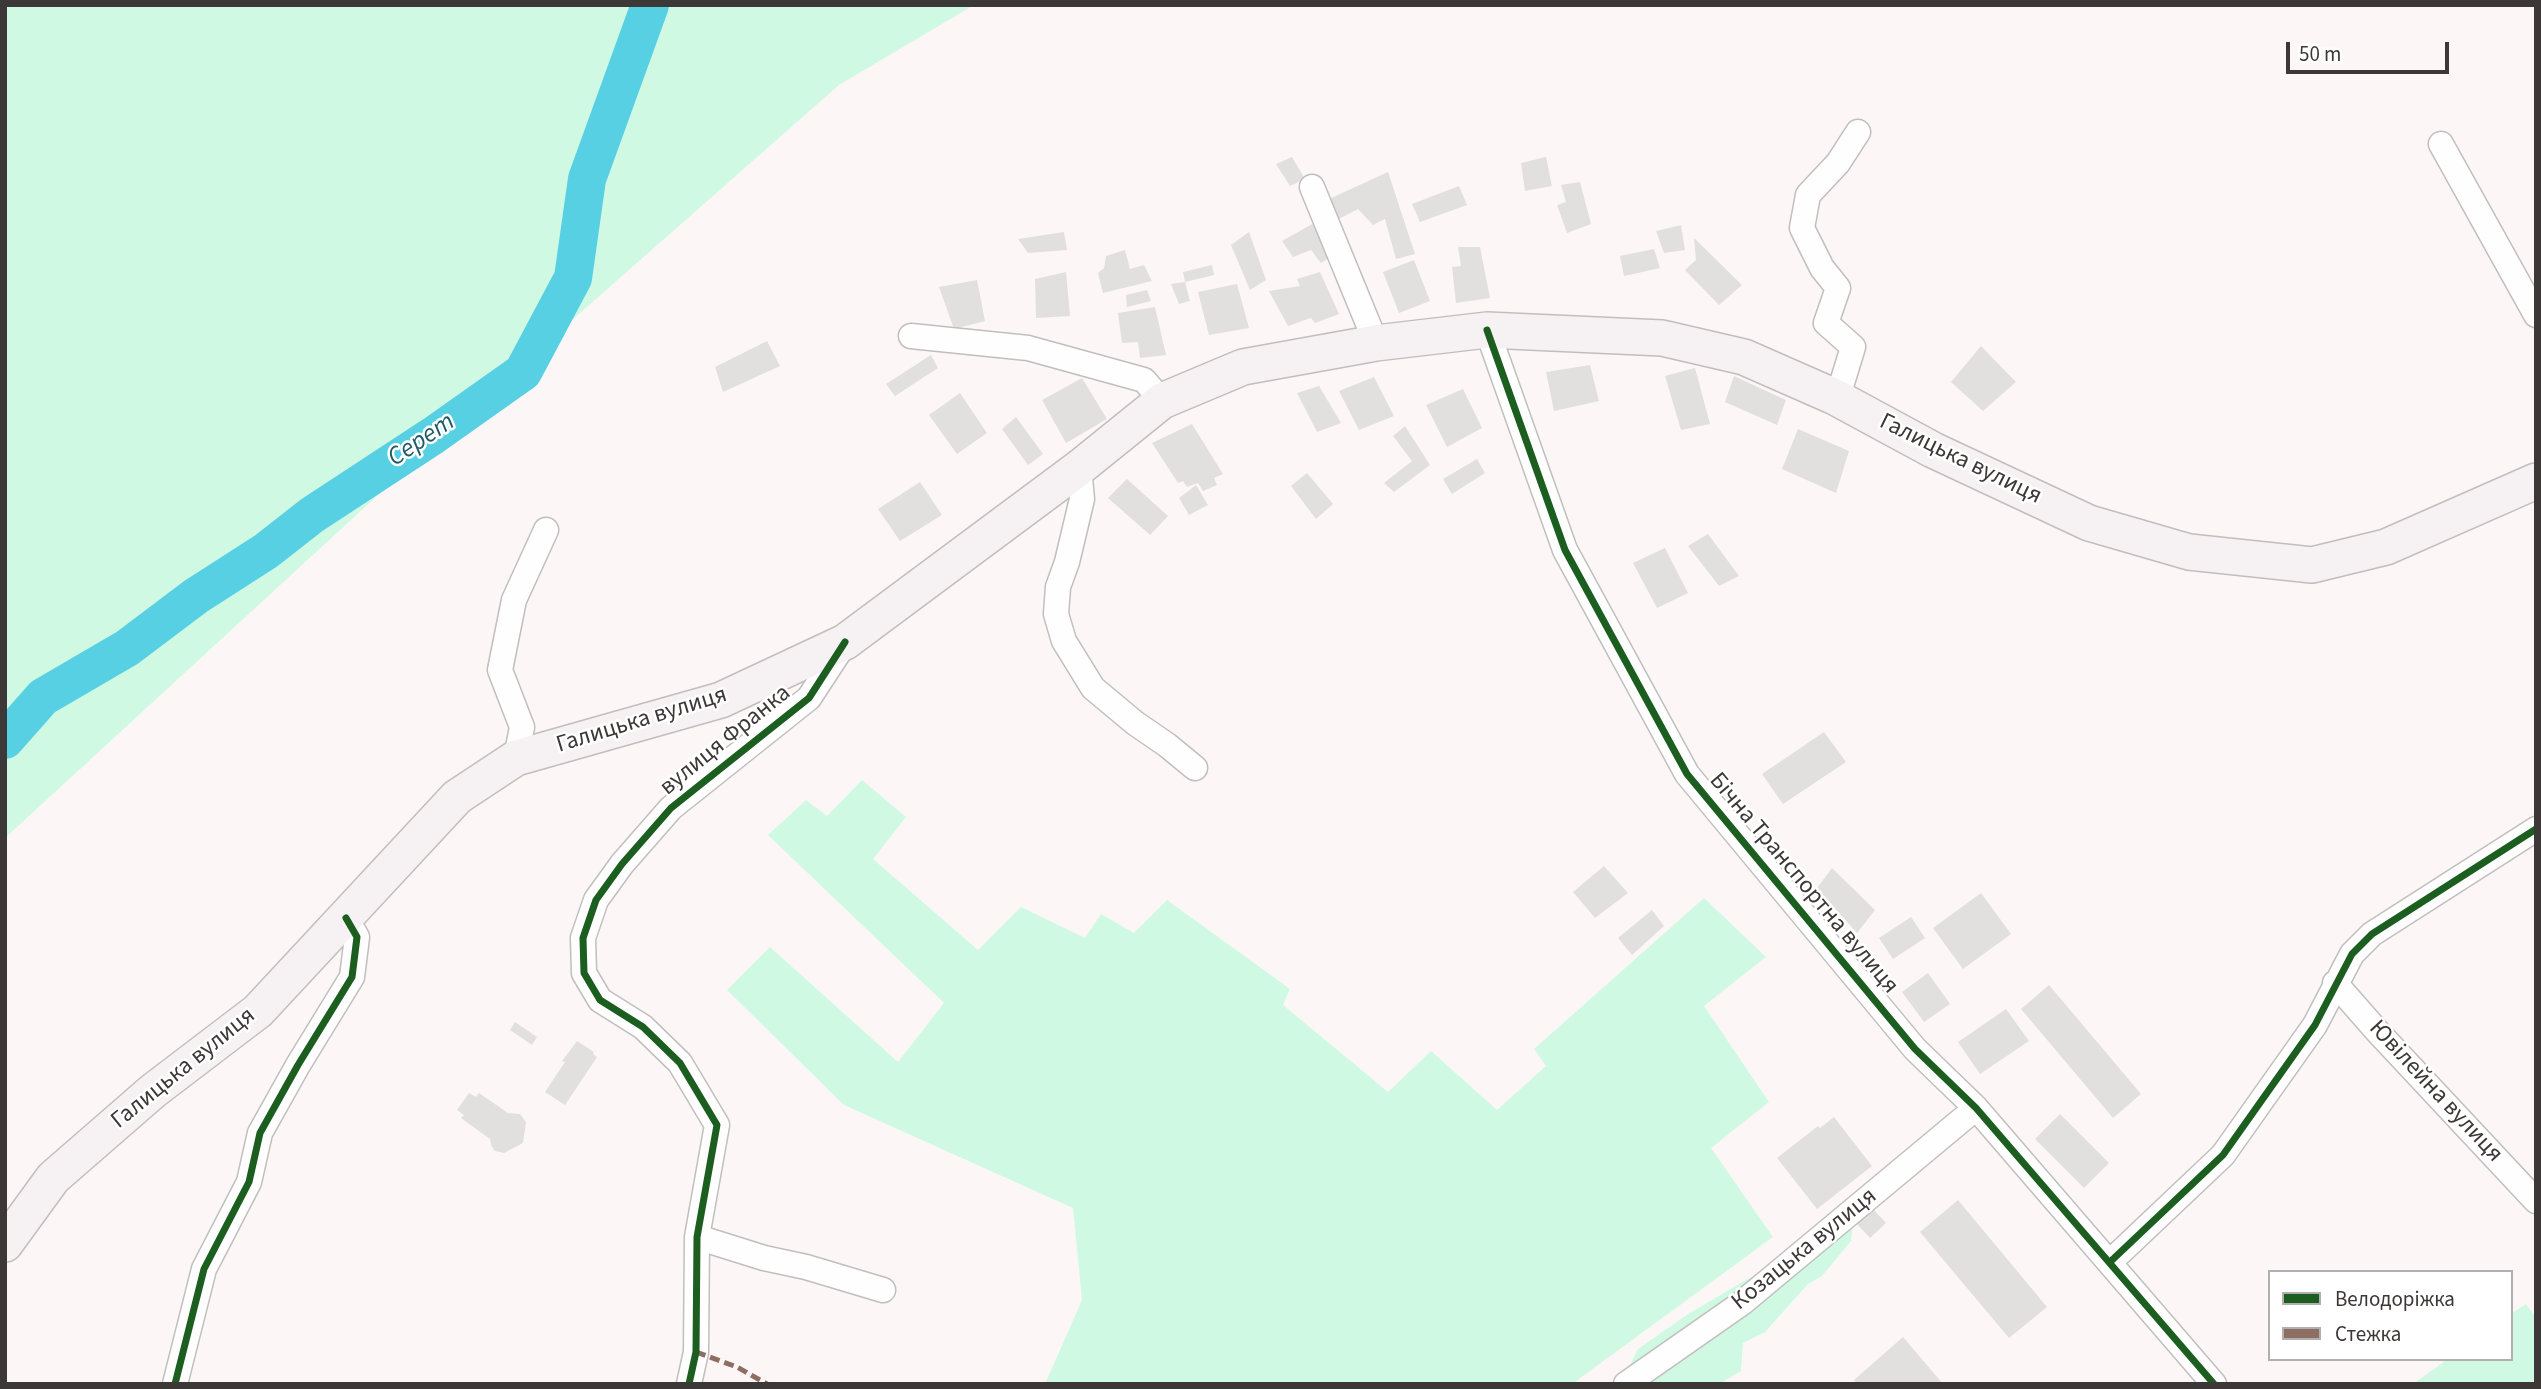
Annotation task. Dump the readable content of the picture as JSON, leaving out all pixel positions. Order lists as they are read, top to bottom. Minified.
{"streets":{"main road":["Галицька вулиця"],"street":["вулиця Франка","Бічна Транспортна вулиця","Ювілейна вулиця","Козацька вулиця"]},"crossings":[["Галицька вулиця","вулиця Франка"],["Галицька вулиця","Бічна Транспортна вулиця"],["Бічна Транспортна вулиця","Козацька вулиця"]],"water":["Серет"],"legend":["Велодоріжка","Стежка"],"scale_bar":"50 m"}
